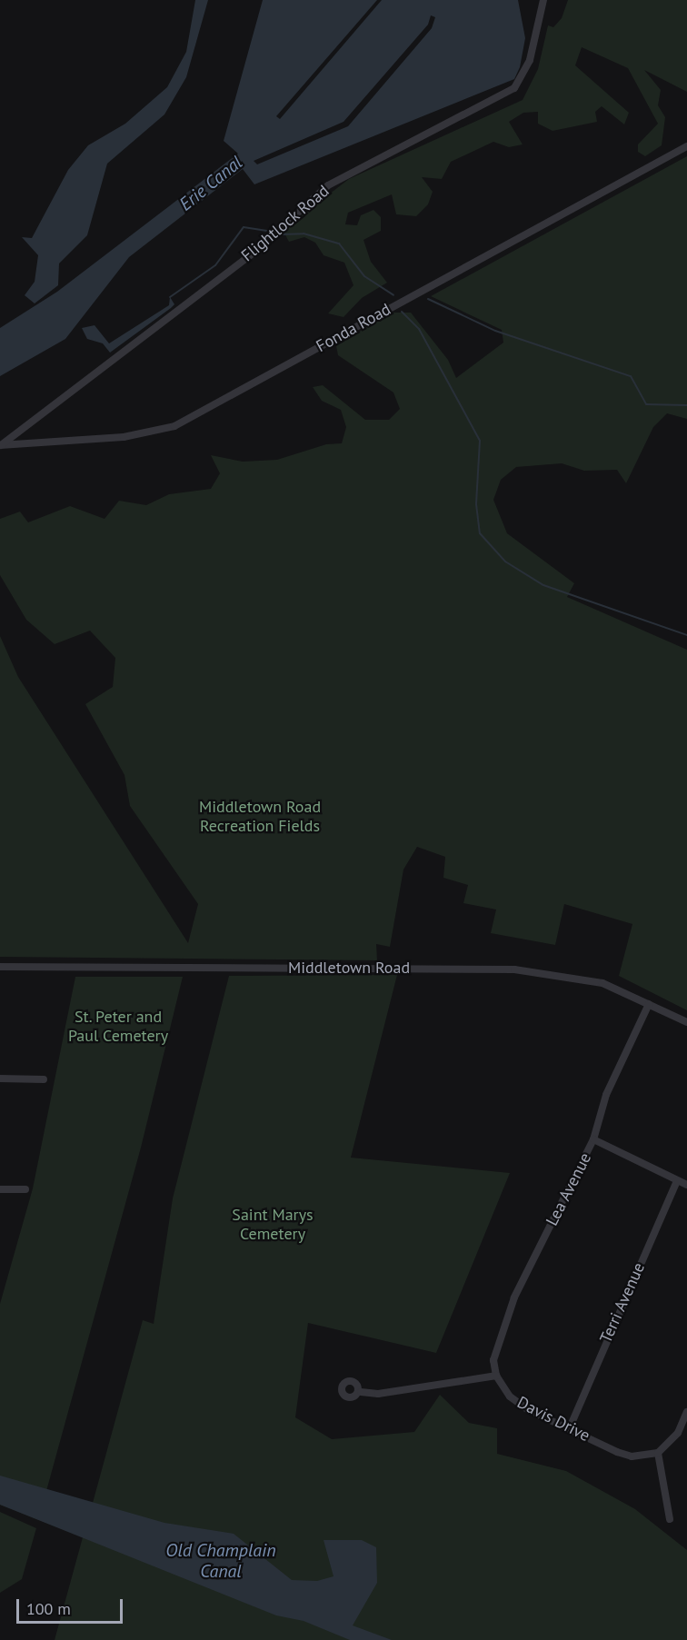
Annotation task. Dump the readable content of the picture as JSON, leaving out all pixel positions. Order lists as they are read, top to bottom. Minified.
{"streets":{"street":["Flightlock Road","Fonda Road","Middletown Road","Lea Avenue","Terri Avenue","Davis Drive"]},"crossings":[["Flightlock Road","Fonda Road"],["Middletown Road","Lea Avenue"],["Lea Avenue","Davis Drive"],["Terri Avenue","Davis Drive"]],"water":["Erie Canal","Old Champlain Canal"],"parks":["Middletown Road Recreation Fields","St. Peter and Paul Cemetery","Saint Marys Cemetery"],"scale_bar":"100 m"}
